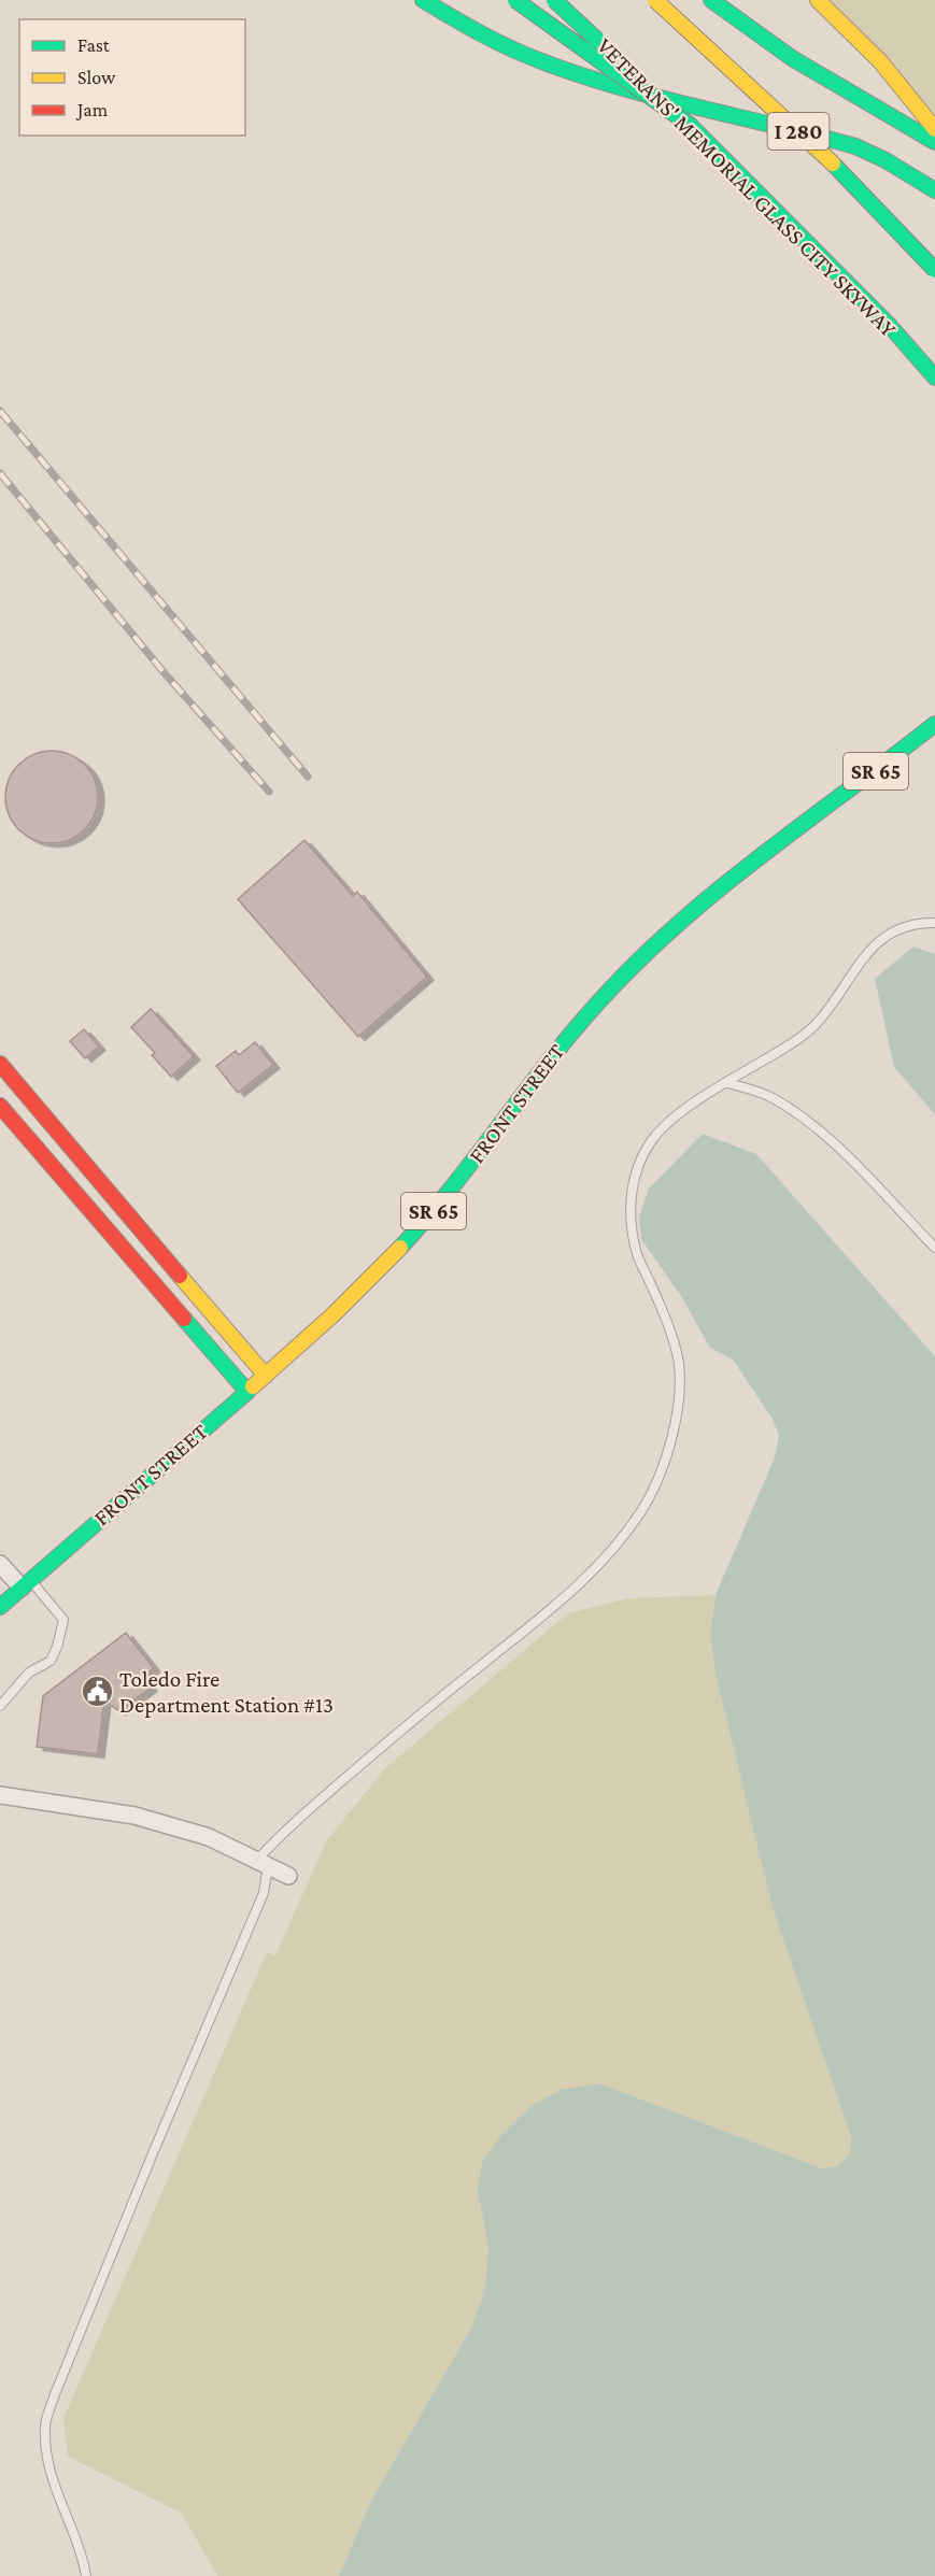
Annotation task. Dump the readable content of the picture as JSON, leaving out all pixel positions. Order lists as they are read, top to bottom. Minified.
{"streets":{"main road":["I 280","VETERANS' MEMORIAL GLASS CITY SKYWAY","SR 65","FRONT STREET"]},"places":{"public building":["Toledo Fire Department Station #13"]},"legend":["Fast","Slow","Jam"]}
